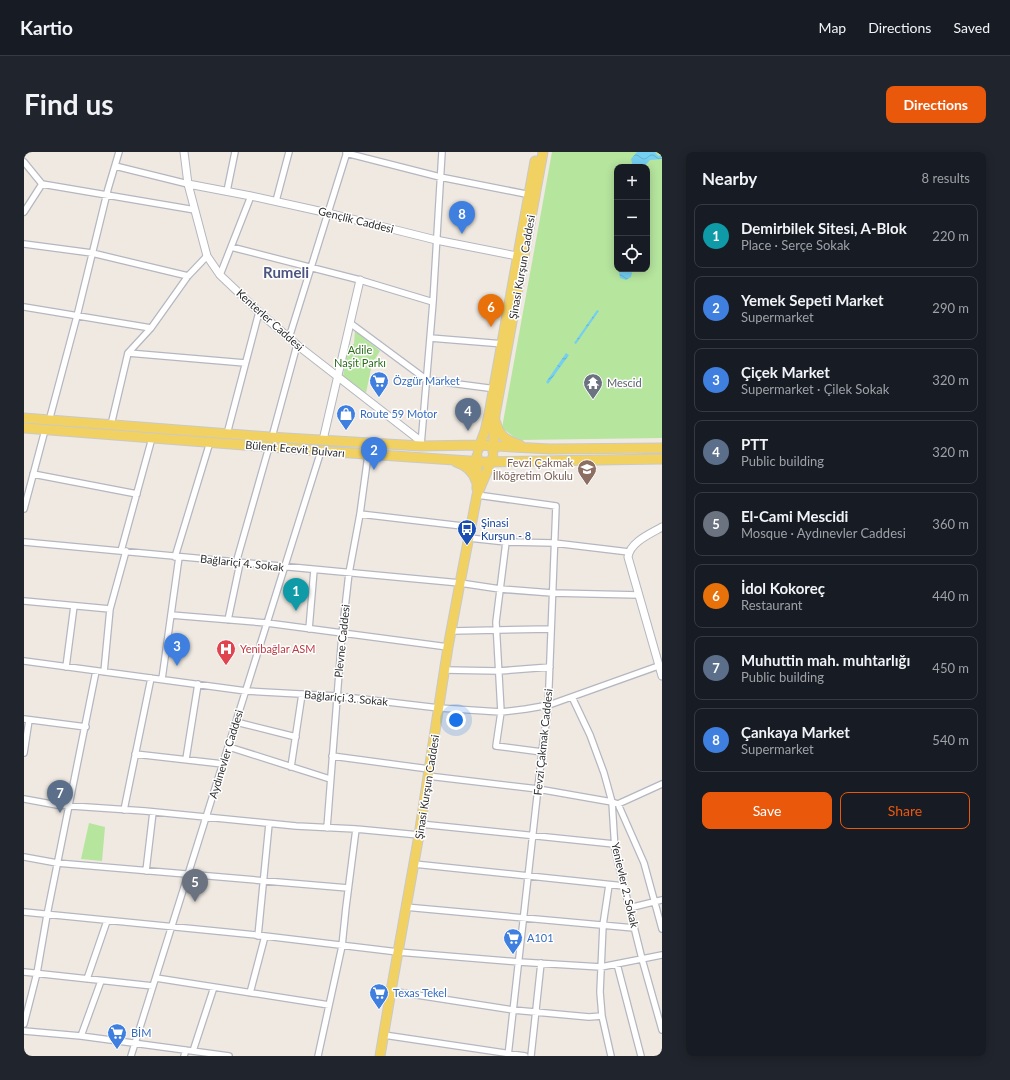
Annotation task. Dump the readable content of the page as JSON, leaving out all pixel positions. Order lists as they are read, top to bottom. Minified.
{"streets":{"main road":["Şinasi Kurşun Caddesi","Bülent Ecevit Bulvarı"],"street":["Gençlik Caddesi","Kenterler Caddesi","Bağlariçi 4. Sokak","Plevne Caddesi","Bağlariçi 3. Sokak","Fevzi Çakmak Caddesi","Aydınevler Caddesi","Yenievler 2. Sokak"]},"crossings":[["Gençlik Caddesi","Şinasi Kurşun Caddesi"],["Gençlik Caddesi","Kenterler Caddesi"],["Şinasi Kurşun Caddesi","Bülent Ecevit Bulvarı"],["Şinasi Kurşun Caddesi","Bağlariçi 4. Sokak"],["Şinasi Kurşun Caddesi","Bağlariçi 3. Sokak"],["Şinasi Kurşun Caddesi","Fevzi Çakmak Caddesi"],["Kenterler Caddesi","Bülent Ecevit Bulvarı"],["Bülent Ecevit Bulvarı","Plevne Caddesi"],["Bülent Ecevit Bulvarı","Aydınevler Caddesi"],["Bağlariçi 4. Sokak","Plevne Caddesi"],["Bağlariçi 4. Sokak","Fevzi Çakmak Caddesi"],["Bağlariçi 4. Sokak","Aydınevler Caddesi"],["Plevne Caddesi","Bağlariçi 3. Sokak"],["Bağlariçi 3. Sokak","Fevzi Çakmak Caddesi"],["Bağlariçi 3. Sokak","Aydınevler Caddesi"],["Bağlariçi 3. Sokak","Yenievler 2. Sokak"]],"districts":["Rumeli"],"parks":["Adile Naşit Parkı"],"places":{"supermarket":["Özgür Market","A101","Texas Tekel","BİM"],"temple":["Mescid"],"shop":["Route 59 Motor"],"school or university":["Fevzi Çakmak İlköğretim Okulu"],"bus stop":["Şinasi Kurşun - 8"],"hospital":["Yenibağlar ASM"]},"page":{"header":"Kartio","nav":["Map","Directions","Saved"],"buttons":["Directions",["Save","Share"]],"title":"Find us","heading":["Nearby","8 results"],"map_buttons":["+","−"],"pins":["8","6","4","2","1","3","7","5"],"list":[{"mark":"1","name":"Demirbilek Sitesi, A-Blok","note":"Place · Serçe Sokak","value":"220 m"},{"mark":"2","name":"Yemek Sepeti Market","note":"Supermarket","value":"290 m"},{"mark":"3","name":"Çiçek Market","note":"Supermarket · Çilek Sokak","value":"320 m"},{"mark":"4","name":"PTT","note":"Public building","value":"320 m"},{"mark":"5","name":"El-Cami Mescidi","note":"Mosque · Aydınevler Caddesi","value":"360 m"},{"mark":"6","name":"İdol Kokoreç","note":"Restaurant","value":"440 m"},{"mark":"7","name":"Muhuttin mah. muhtarlığı","note":"Public building","value":"450 m"},{"mark":"8","name":"Çankaya Market","note":"Supermarket","value":"540 m"}]}}
